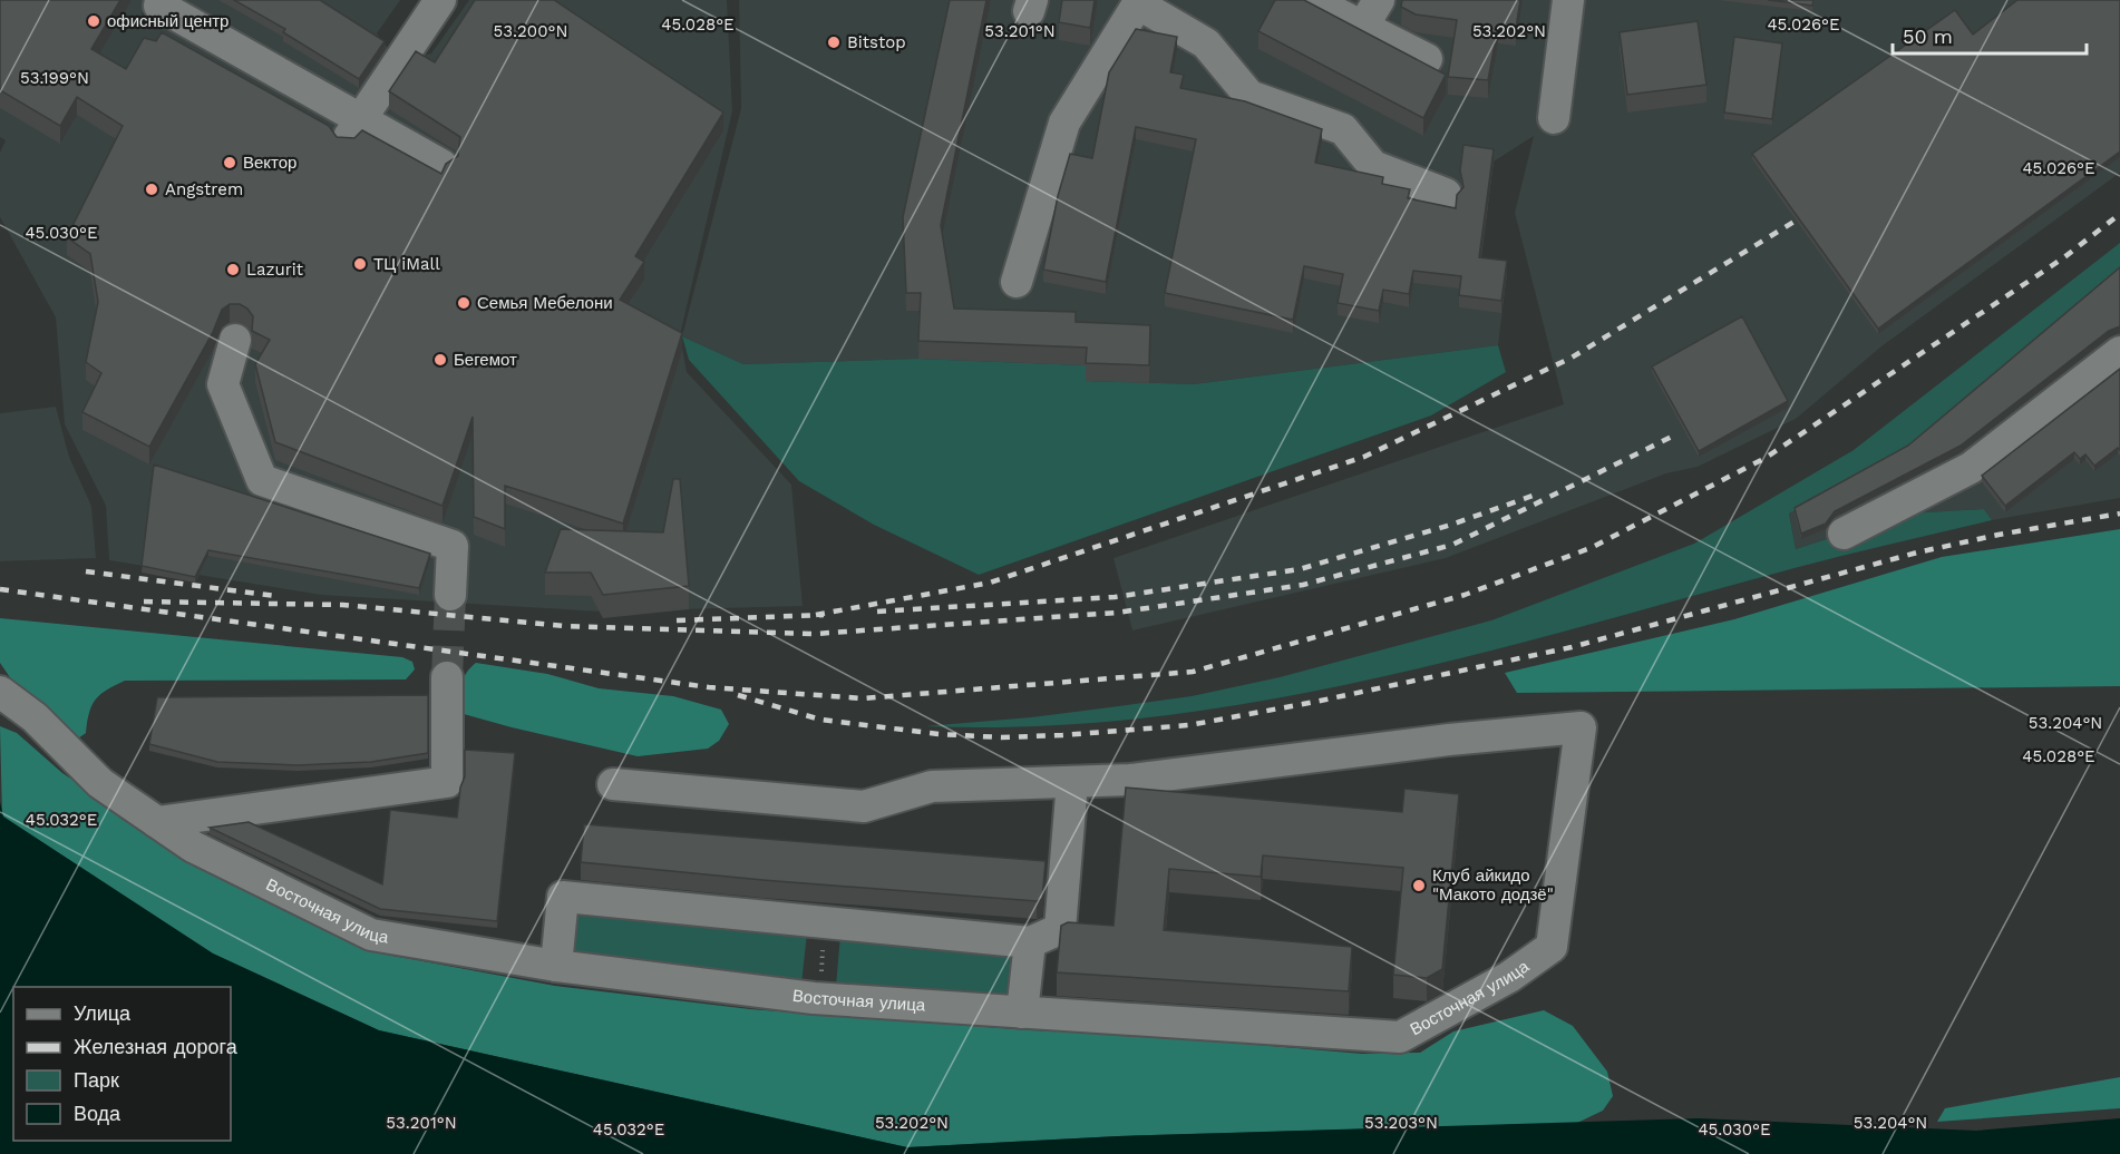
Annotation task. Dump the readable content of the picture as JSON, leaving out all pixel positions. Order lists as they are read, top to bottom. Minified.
{"streets":{"street":["Восточная улица"]},"places":["офисный центр","Bitstop","Вектор","Angstrem","ТЦ iMall","Lazurit","Семья Мебелони","Бегемот","Клуб айкидо \"Макото додзё\""],"legend":["Улица","Железная дорога","Парк","Вода"],"scale_bar":"50 m","coordinates":["45.028°E","45.026°E","53.200°N","53.201°N","53.202°N","53.199°N","45.030°E","53.204°N","45.032°E","53.203°N"]}
